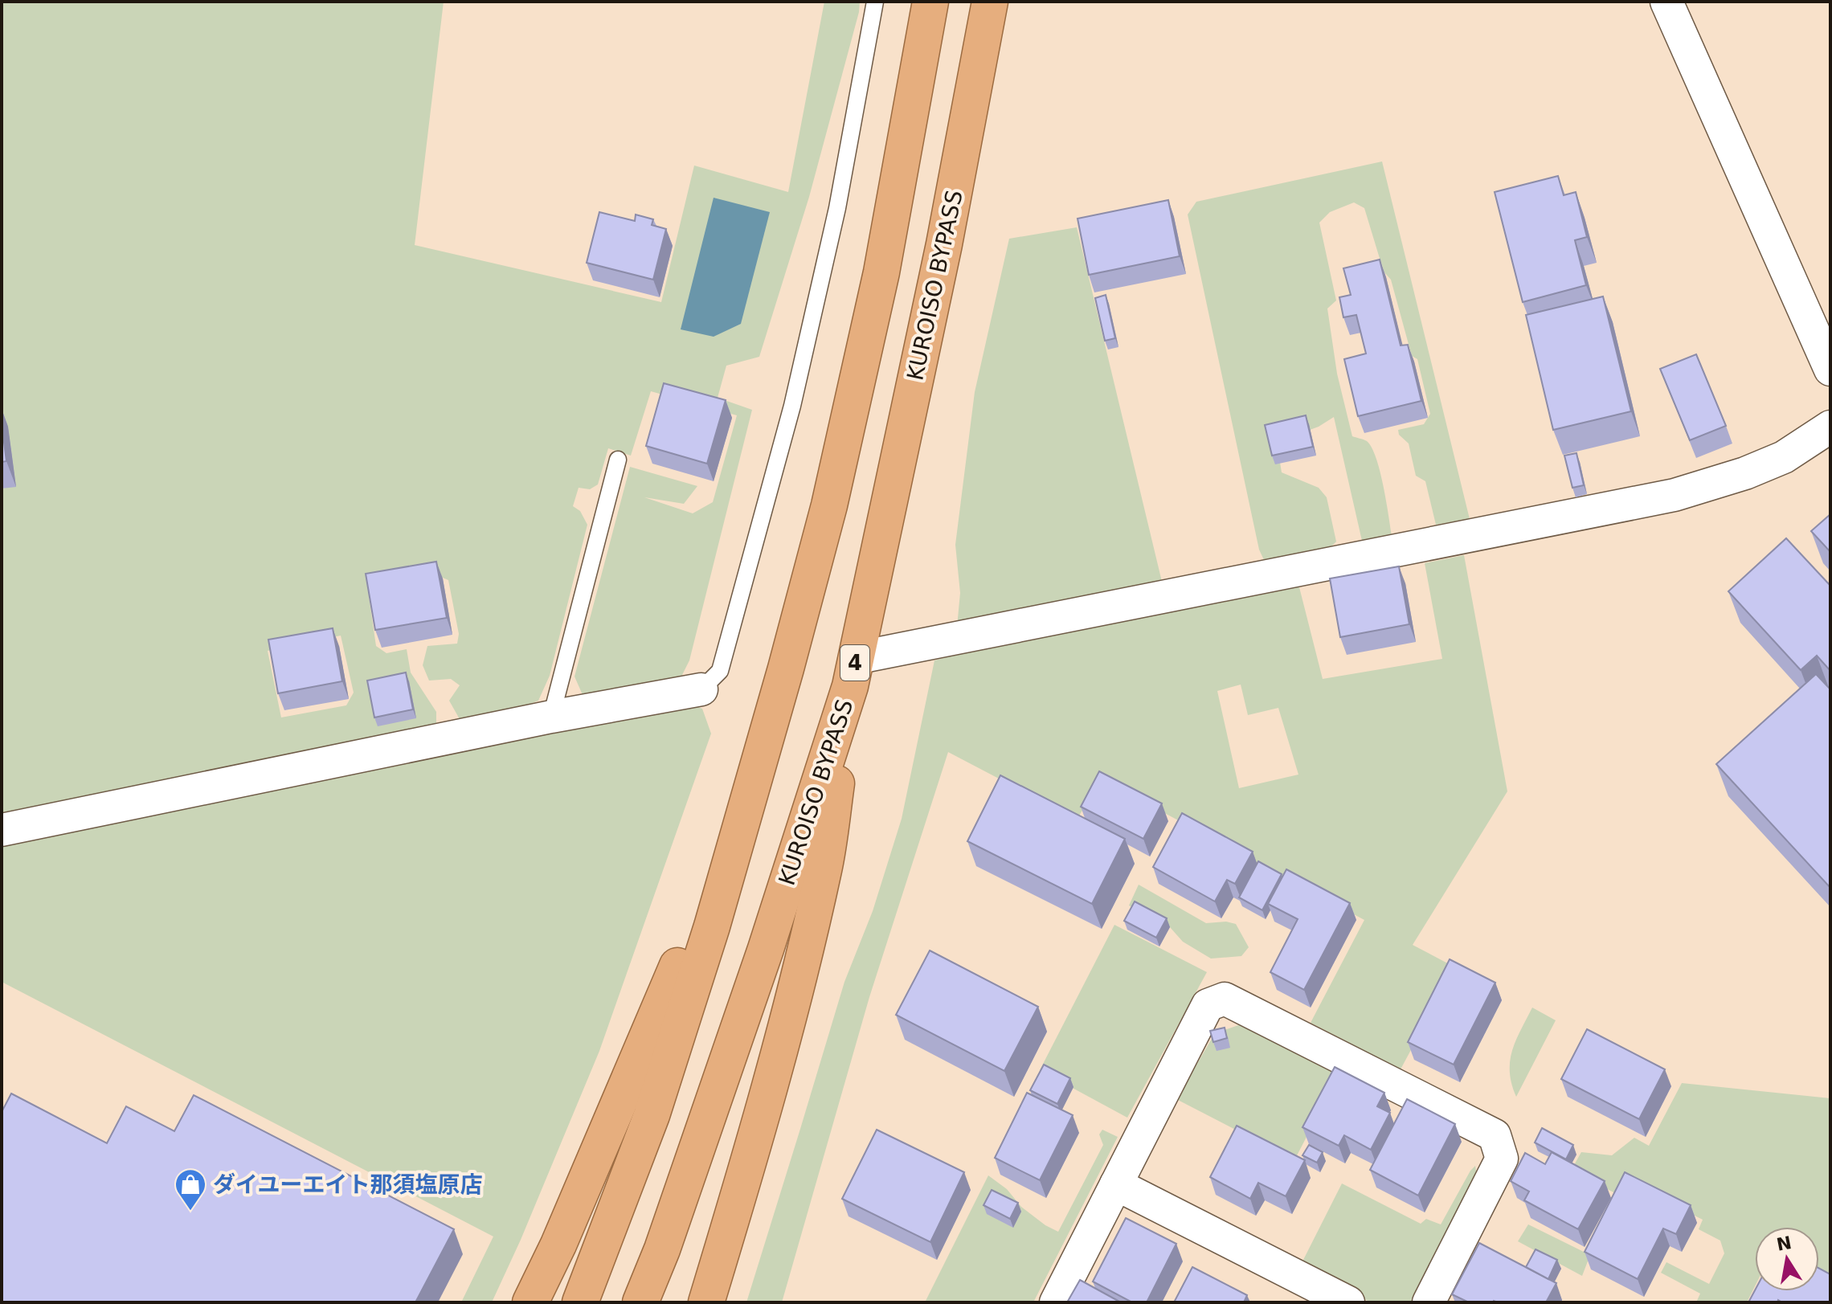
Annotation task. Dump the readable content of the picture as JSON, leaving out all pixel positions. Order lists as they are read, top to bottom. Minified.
{"streets":{"highway":["KUROISO BYPASS","4"]},"crossings":[["KUROISO BYPASS","4"]],"places":{"shop":["ダイユーエイト那須塩原店"]},"north":"top"}
